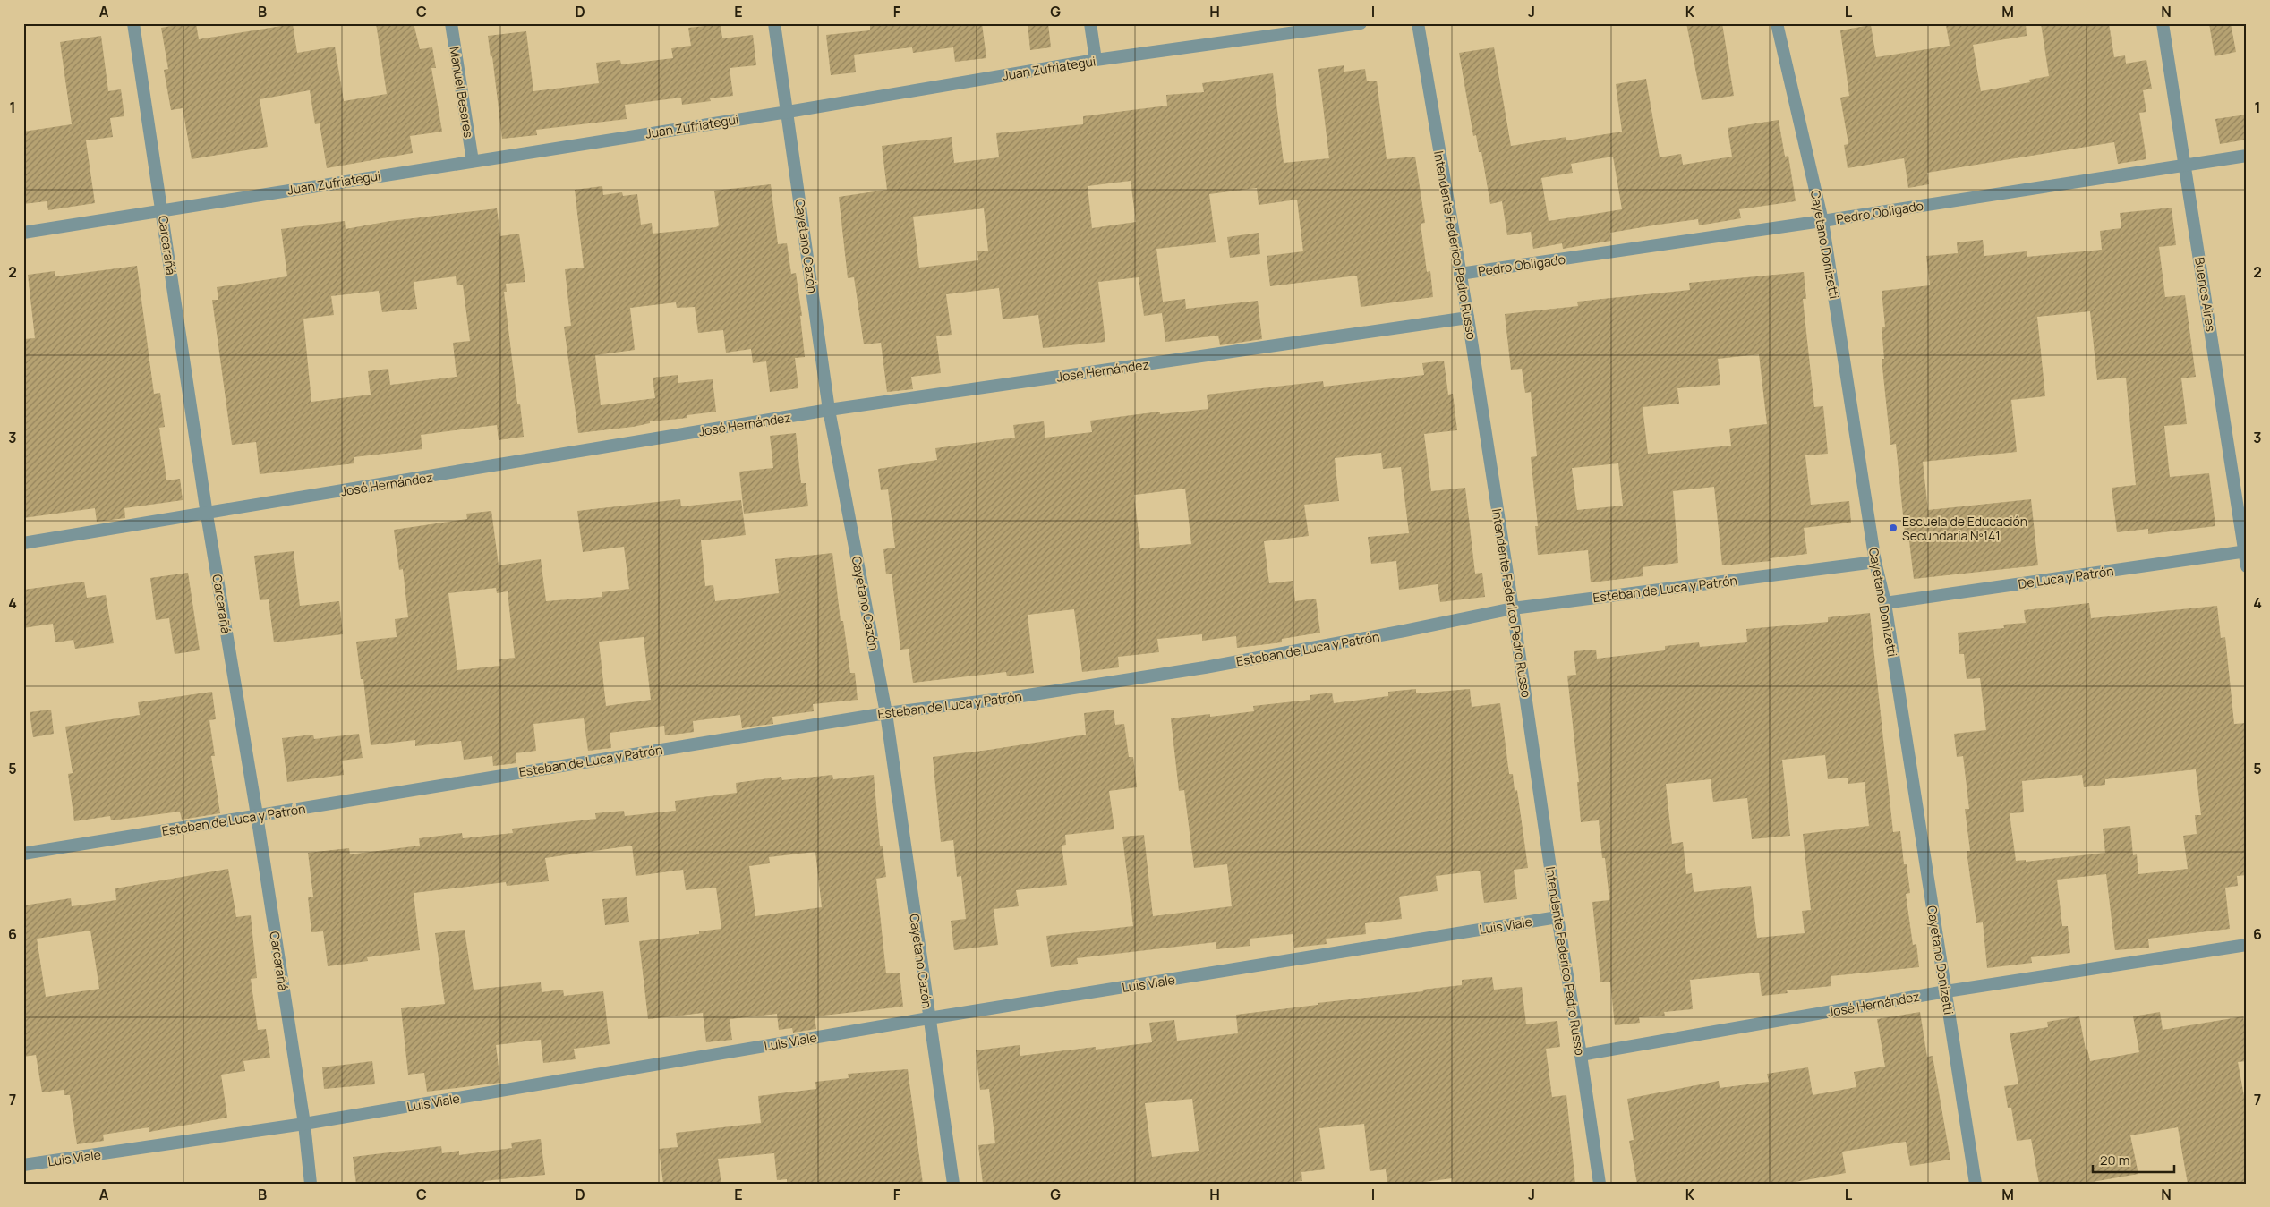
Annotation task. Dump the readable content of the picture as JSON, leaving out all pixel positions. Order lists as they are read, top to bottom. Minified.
{"streets":{"street":["Juan Zufriategui","Manuel Besares","Pedro Obligado","Cayetano Donizetti","Carcarañá","Intendente Federico Pedro Russo","Cayetano Cazón","Buenos Aires","José Hernández","De Luca y Patrón","Esteban de Luca y Patrón","Luis Viale"]},"crossings":[["Juan Zufriategui","Manuel Besares"],["Juan Zufriategui","Carcarañá"],["Juan Zufriategui","Cayetano Cazón"],["Pedro Obligado","Cayetano Donizetti"],["Pedro Obligado","Intendente Federico Pedro Russo"],["Pedro Obligado","Buenos Aires"],["Cayetano Donizetti","José Hernández"],["Cayetano Donizetti","De Luca y Patrón"],["Cayetano Donizetti","Esteban de Luca y Patrón"],["Carcarañá","José Hernández"],["Carcarañá","Esteban de Luca y Patrón"],["Carcarañá","Luis Viale"],["Intendente Federico Pedro Russo","José Hernández"],["Intendente Federico Pedro Russo","Esteban de Luca y Patrón"],["Intendente Federico Pedro Russo","Luis Viale"],["Cayetano Cazón","José Hernández"],["Cayetano Cazón","Esteban de Luca y Patrón"],["Cayetano Cazón","Luis Viale"],["Buenos Aires","De Luca y Patrón"]],"places":["Escuela de Educación Secundaria Nº141"],"scale_bar":"20 m","grid":{"columns":["A","B","C","D","E","F","G","H","I","J","K","L","M","N"],"rows":["1","2","3","4","5","6","7"]}}
